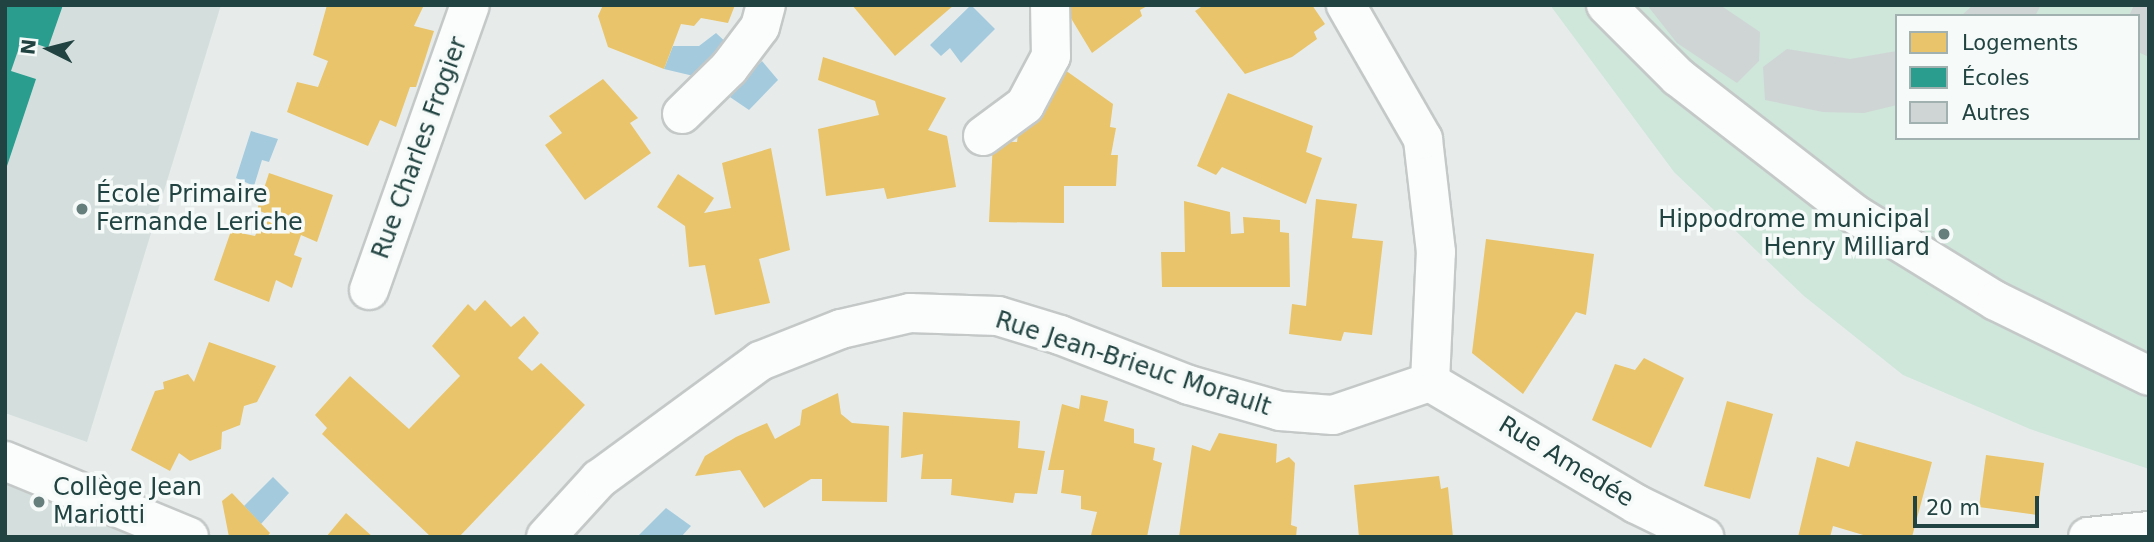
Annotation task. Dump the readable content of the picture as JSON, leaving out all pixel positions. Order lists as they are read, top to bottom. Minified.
{"streets":{"street":["Rue Charles Frogier","Rue Jean-Brieuc Morault","Rue Amedée"]},"crossings":[["Rue Jean-Brieuc Morault","Rue Amedée"]],"places":["École Primaire Fernande Leriche","Hippodrome municipal Henry Milliard","Collège Jean Mariotti"],"legend":["Logements","Écoles","Autres"],"scale_bar":"20 m","north":"left"}
